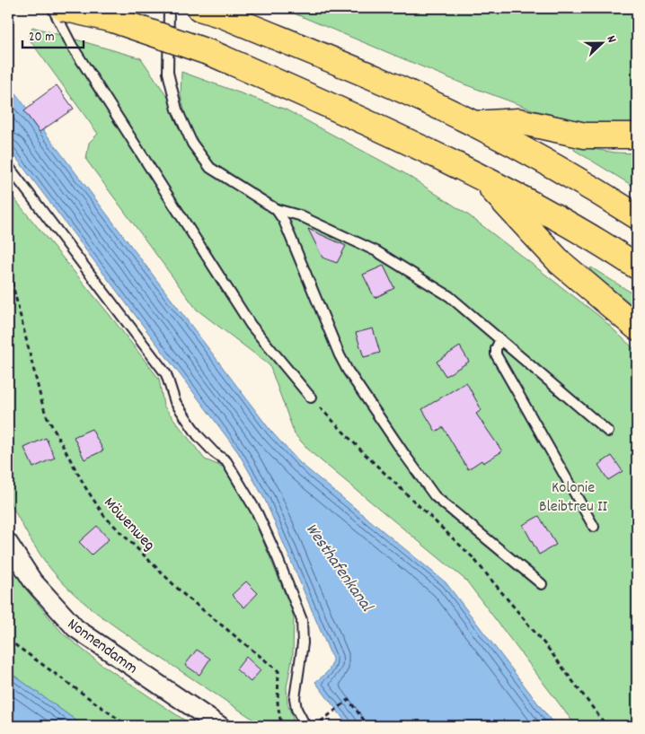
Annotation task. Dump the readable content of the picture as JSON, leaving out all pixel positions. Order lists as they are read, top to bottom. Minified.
{"streets":{"street":["Nonnendamm"],"path":["Möwenweg"]},"water":["Westhafenkanal"],"parks":["Kolonie Bleibtreu II"],"scale_bar":"20 m","north":"right"}
